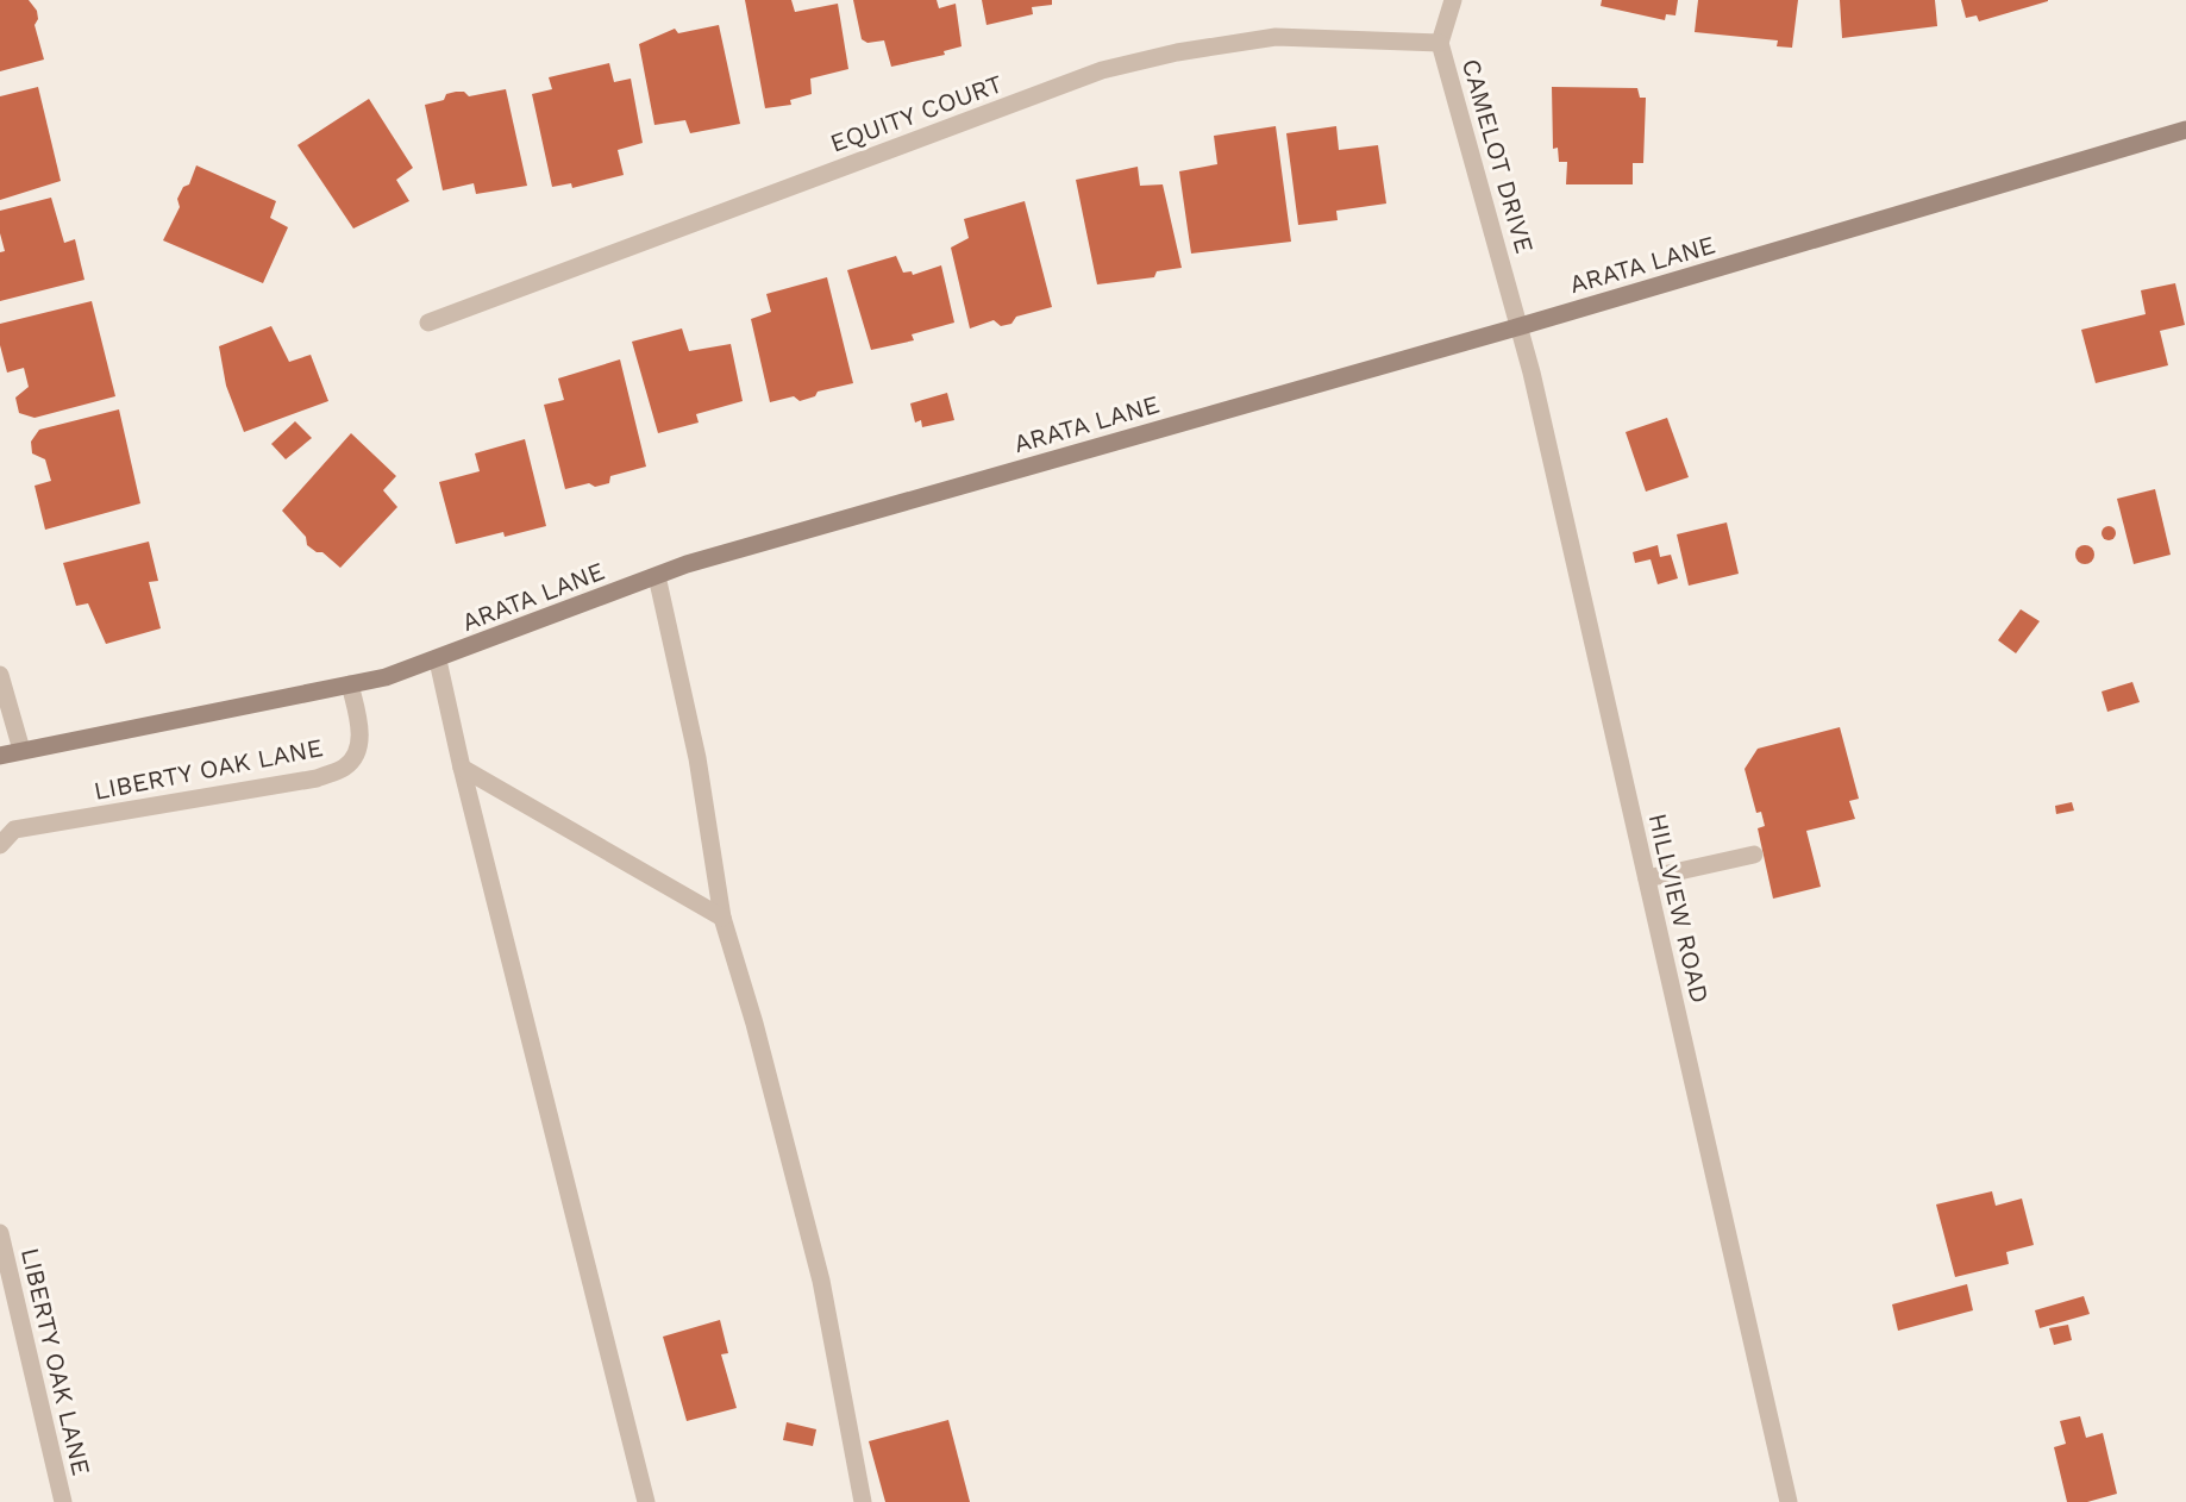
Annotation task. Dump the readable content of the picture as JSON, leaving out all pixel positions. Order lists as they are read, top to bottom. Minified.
{"streets":{"street":["EQUITY COURT","CAMELOT DRIVE","ARATA LANE","LIBERTY OAK LANE","HILLVIEW ROAD"]},"crossings":[["EQUITY COURT","CAMELOT DRIVE"],["CAMELOT DRIVE","ARATA LANE"],["CAMELOT DRIVE","HILLVIEW ROAD"],["ARATA LANE","LIBERTY OAK LANE"],["ARATA LANE","HILLVIEW ROAD"]]}
